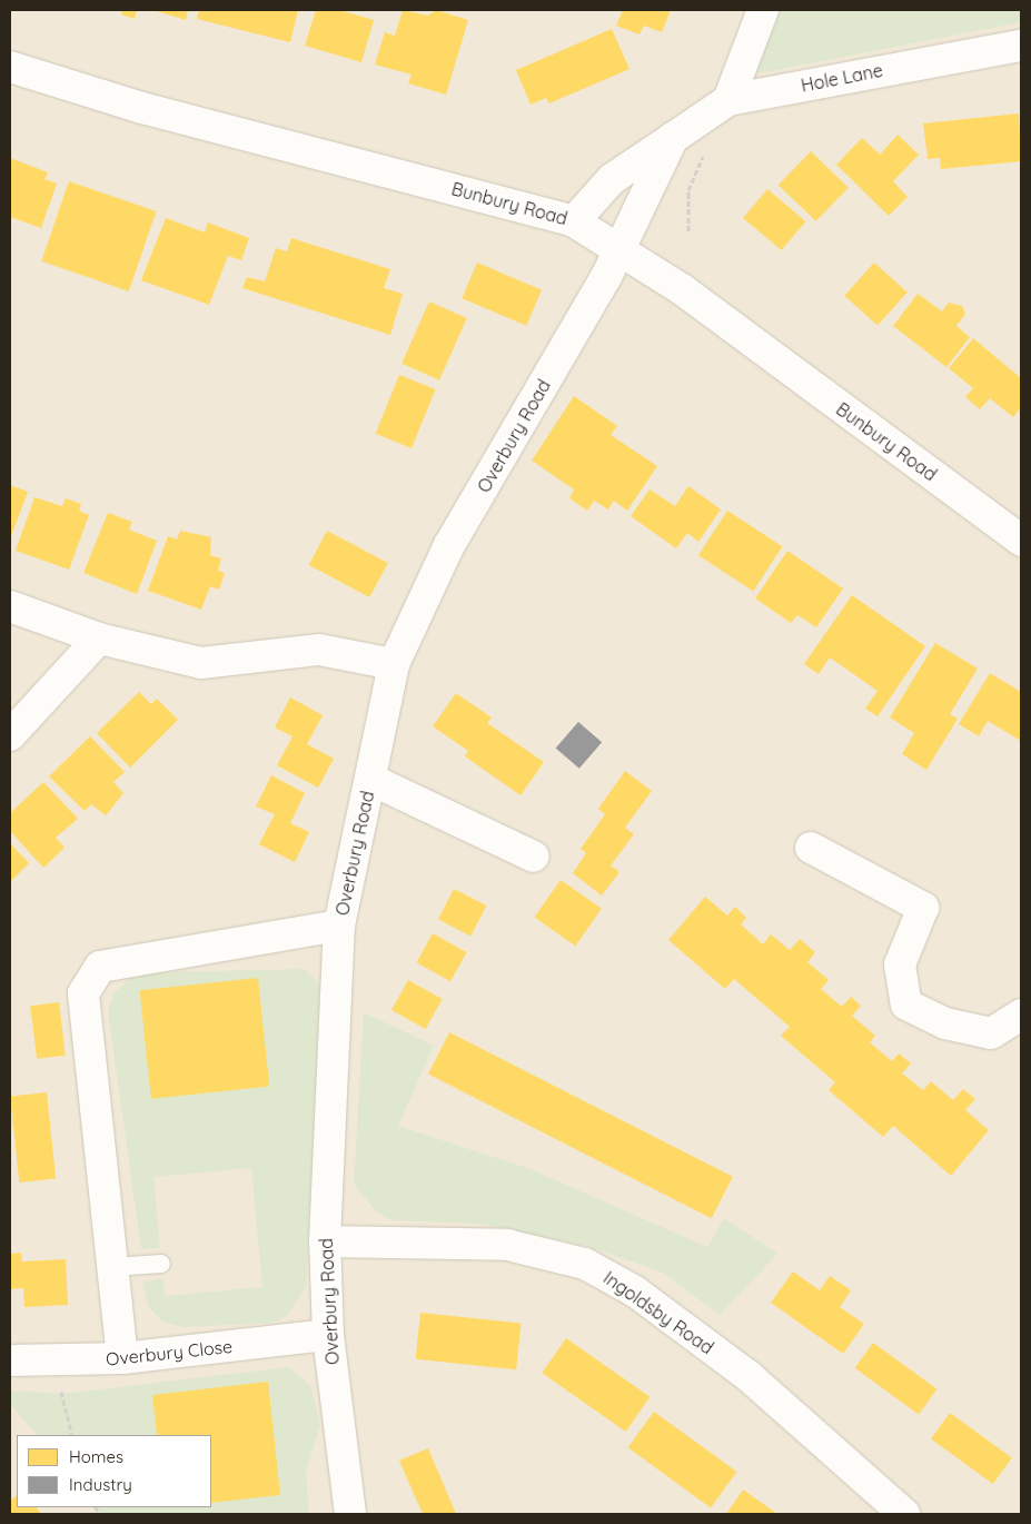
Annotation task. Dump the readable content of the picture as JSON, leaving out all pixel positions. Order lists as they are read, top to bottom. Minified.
{"streets":{"street":["Hole Lane","Bunbury Road","Overbury Road","Ingoldsby Road","Overbury Close"]},"crossings":[["Hole Lane","Bunbury Road"],["Hole Lane","Overbury Road"],["Bunbury Road","Overbury Road"],["Overbury Road","Ingoldsby Road"],["Overbury Road","Overbury Close"]],"legend":["Homes","Industry"]}
